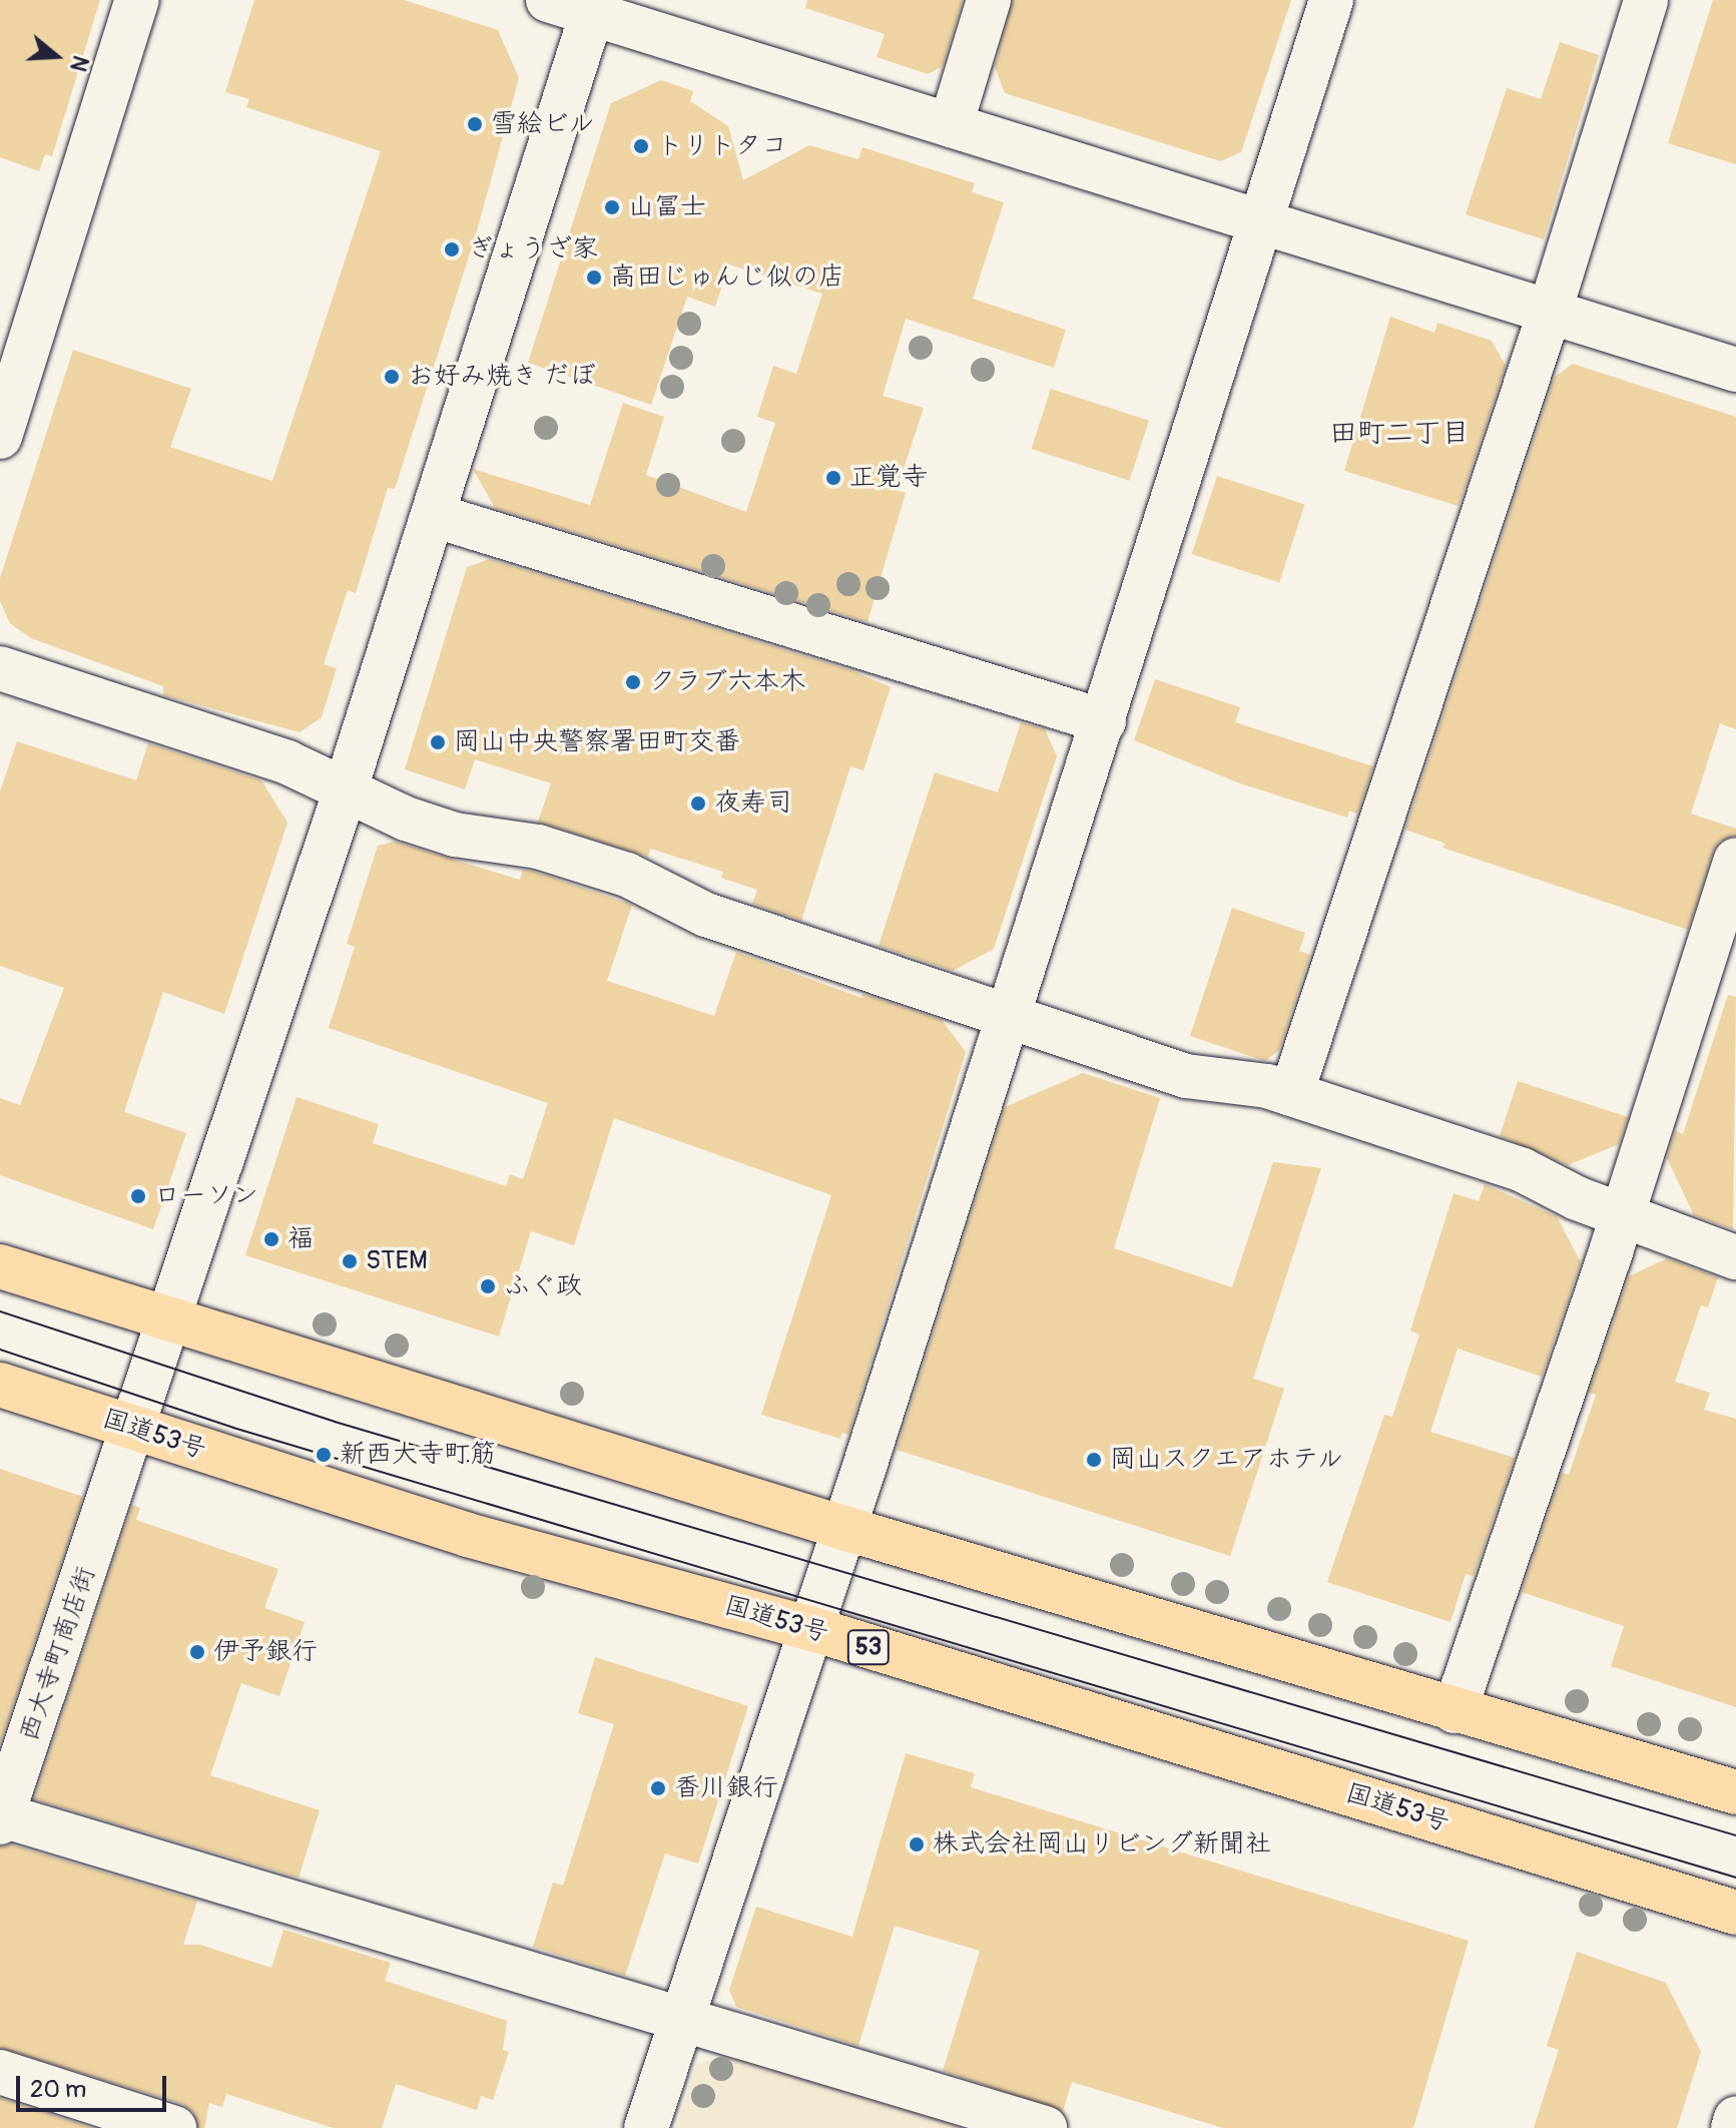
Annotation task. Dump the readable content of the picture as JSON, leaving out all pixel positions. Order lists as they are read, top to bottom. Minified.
{"streets":{"highway":["国道53号","53"],"street":["西大寺町商店街"]},"crossings":[["国道53号","西大寺町商店街"]],"districts":["田町二丁目"],"places":["雪絵ビル","トリトタコ","山冨士","ぎょうざ家","高田じゅんじ似の店","お好み焼き だぼ","正覚寺","クラブ六本木","岡山中央警察署田町交番","夜寿司","ローソン","福","STEM","ふぐ政","新西大寺町筋","岡山スクエアホテル","伊予銀行","香川銀行","株式会社岡山リビング新聞社"],"scale_bar":"20 m","north":"right"}
